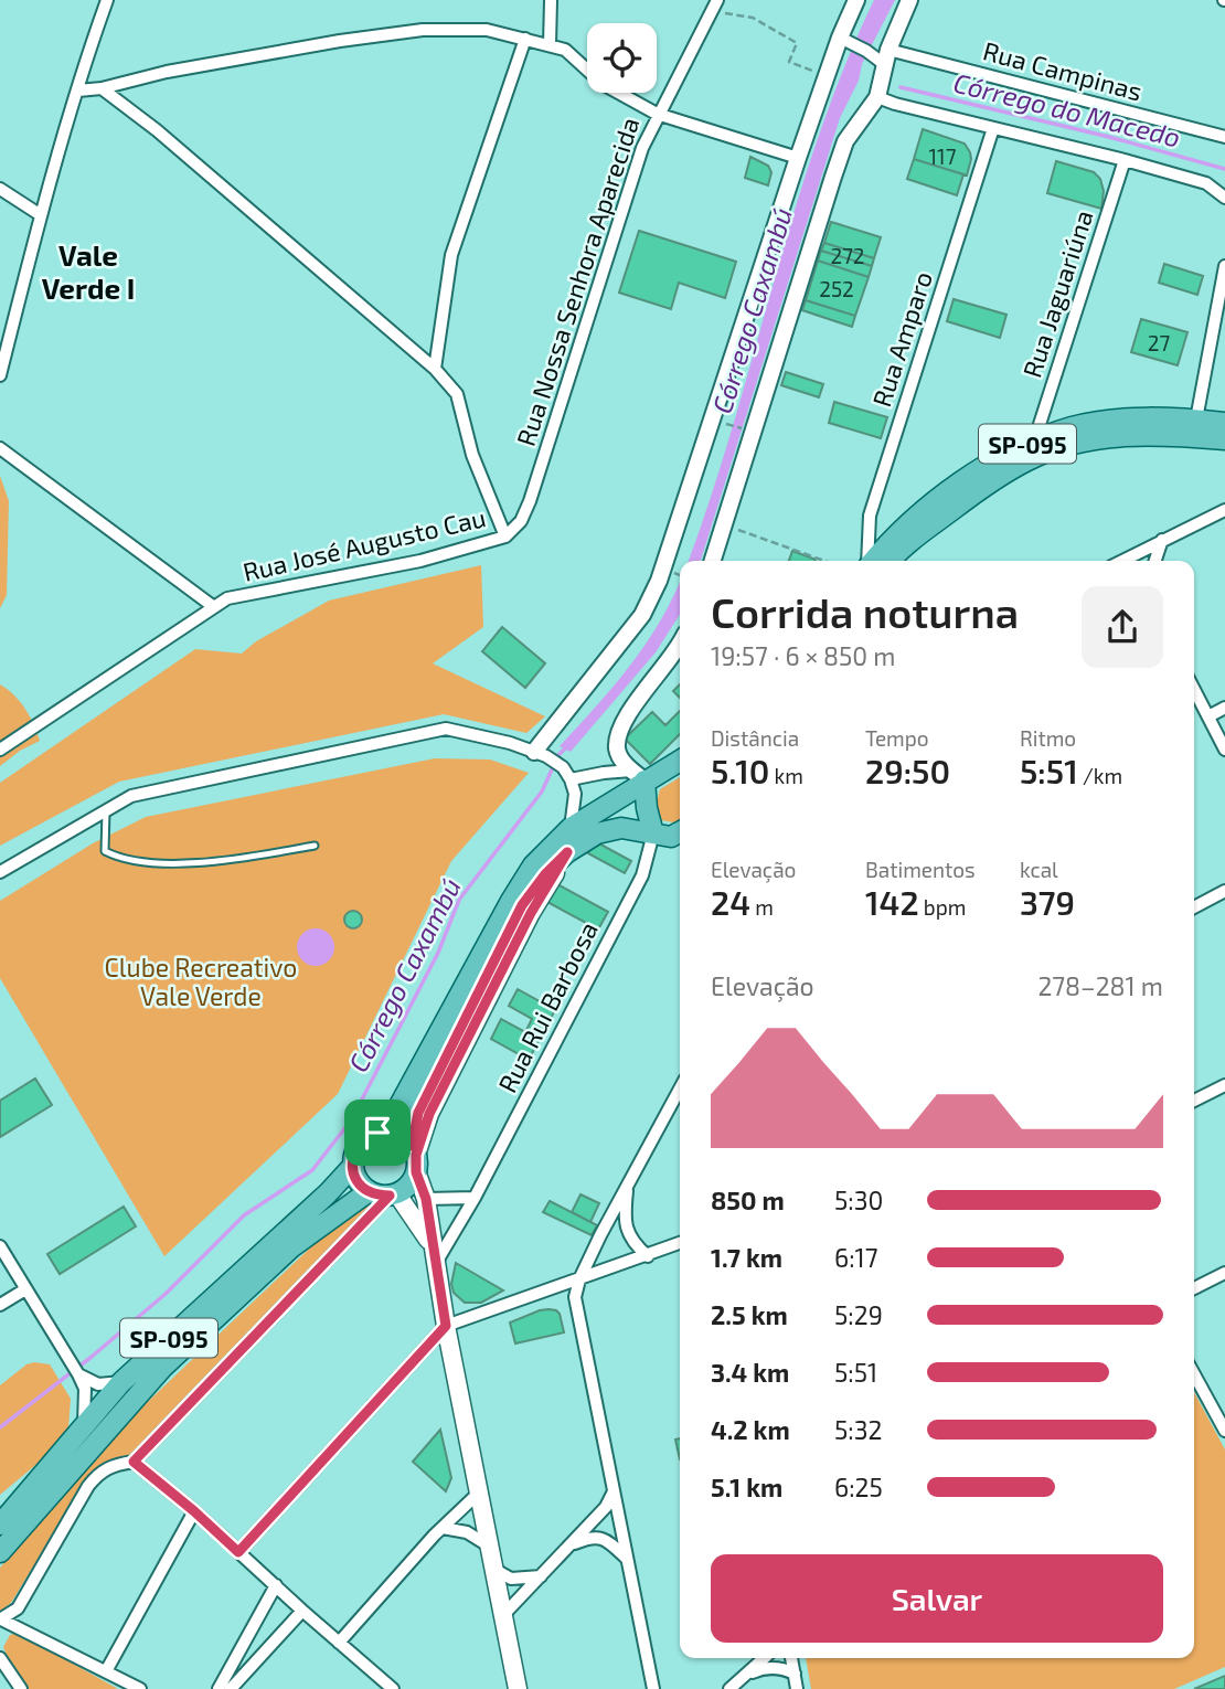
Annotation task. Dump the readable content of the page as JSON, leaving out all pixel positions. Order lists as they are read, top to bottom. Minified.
{"streets":{"main road":["SP-095"],"street":["Rua Campinas","Rua Nossa Senhora Aparecida","Rua Jaguariúna","Rua Amparo","Rua José Augusto Cau","Rua Rui Barbosa"]},"crossings":[["Rua Nossa Senhora Aparecida","Rua José Augusto Cau"],["Rua Jaguariúna","SP-095"]],"districts":["Vale Verde I"],"water":["Córrego do Macedo","Córrego Caxambú"],"parks":["Clube Recreativo Vale Verde"],"house_numbers":["117","272","252","27"],"page":{"heading":["Corrida noturna","19:57 · 6 × 850 m"],"stats":[["Distância","5.10 km"],["Tempo","29:50"],["Ritmo","5:51 /km"],["Elevação","24 m"],["Batimentos","142 bpm"],["kcal","379"]],"chart":["Elevação","278–281 m"],"list":[{"name":"850 m","note":"5:30"},{"name":"1.7 km","note":"6:17"},{"name":"2.5 km","note":"5:29"},{"name":"3.4 km","note":"5:51"},{"name":"4.2 km","note":"5:32"},{"name":"5.1 km","note":"6:25"}],"buttons":"Salvar"}}
